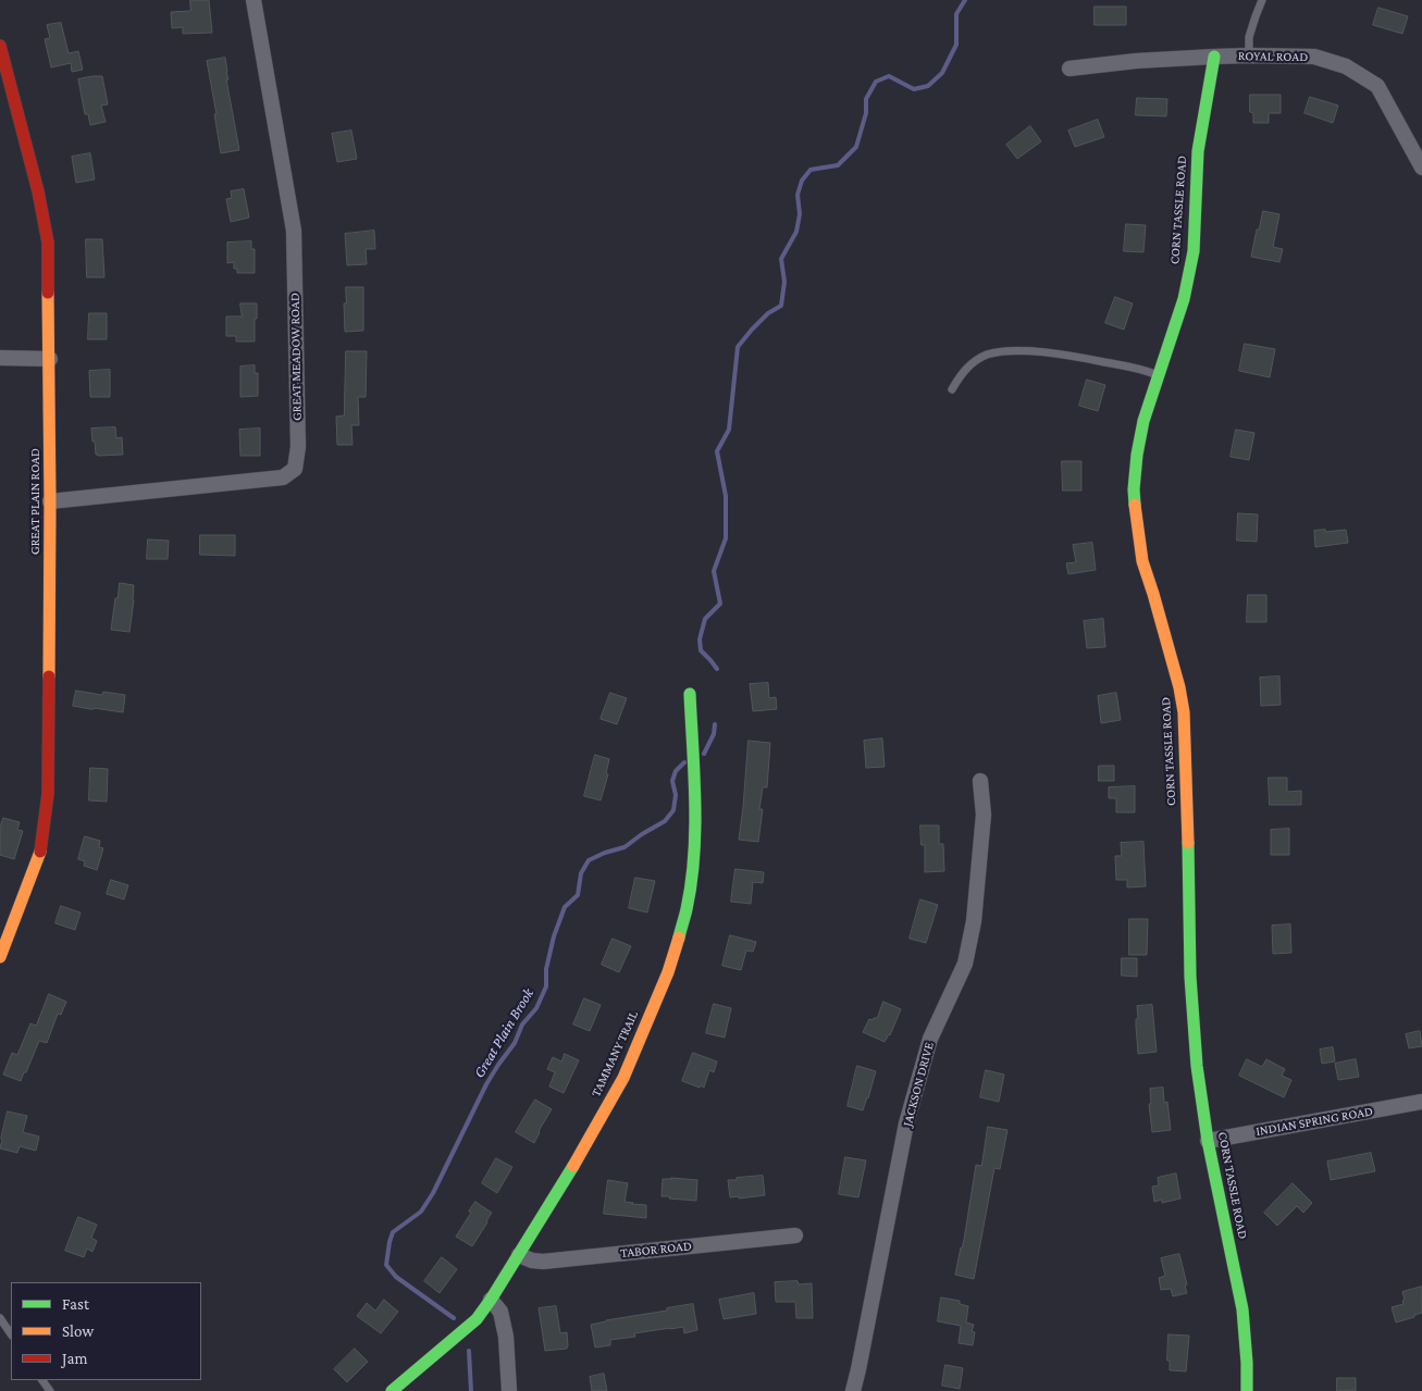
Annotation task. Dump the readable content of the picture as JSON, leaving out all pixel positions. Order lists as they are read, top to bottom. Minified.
{"streets":{"street":["ROYAL ROAD","CORN TASSLE ROAD","GREAT MEADOW ROAD","GREAT PLAIN ROAD","TAMMANY TRAIL","JACKSON DRIVE","INDIAN SPRING ROAD","TABOR ROAD"]},"crossings":[["ROYAL ROAD","CORN TASSLE ROAD"],["CORN TASSLE ROAD","INDIAN SPRING ROAD"],["GREAT MEADOW ROAD","GREAT PLAIN ROAD"],["TAMMANY TRAIL","TABOR ROAD"]],"water":["Great Plain Brook"],"legend":["Fast","Slow","Jam"]}
